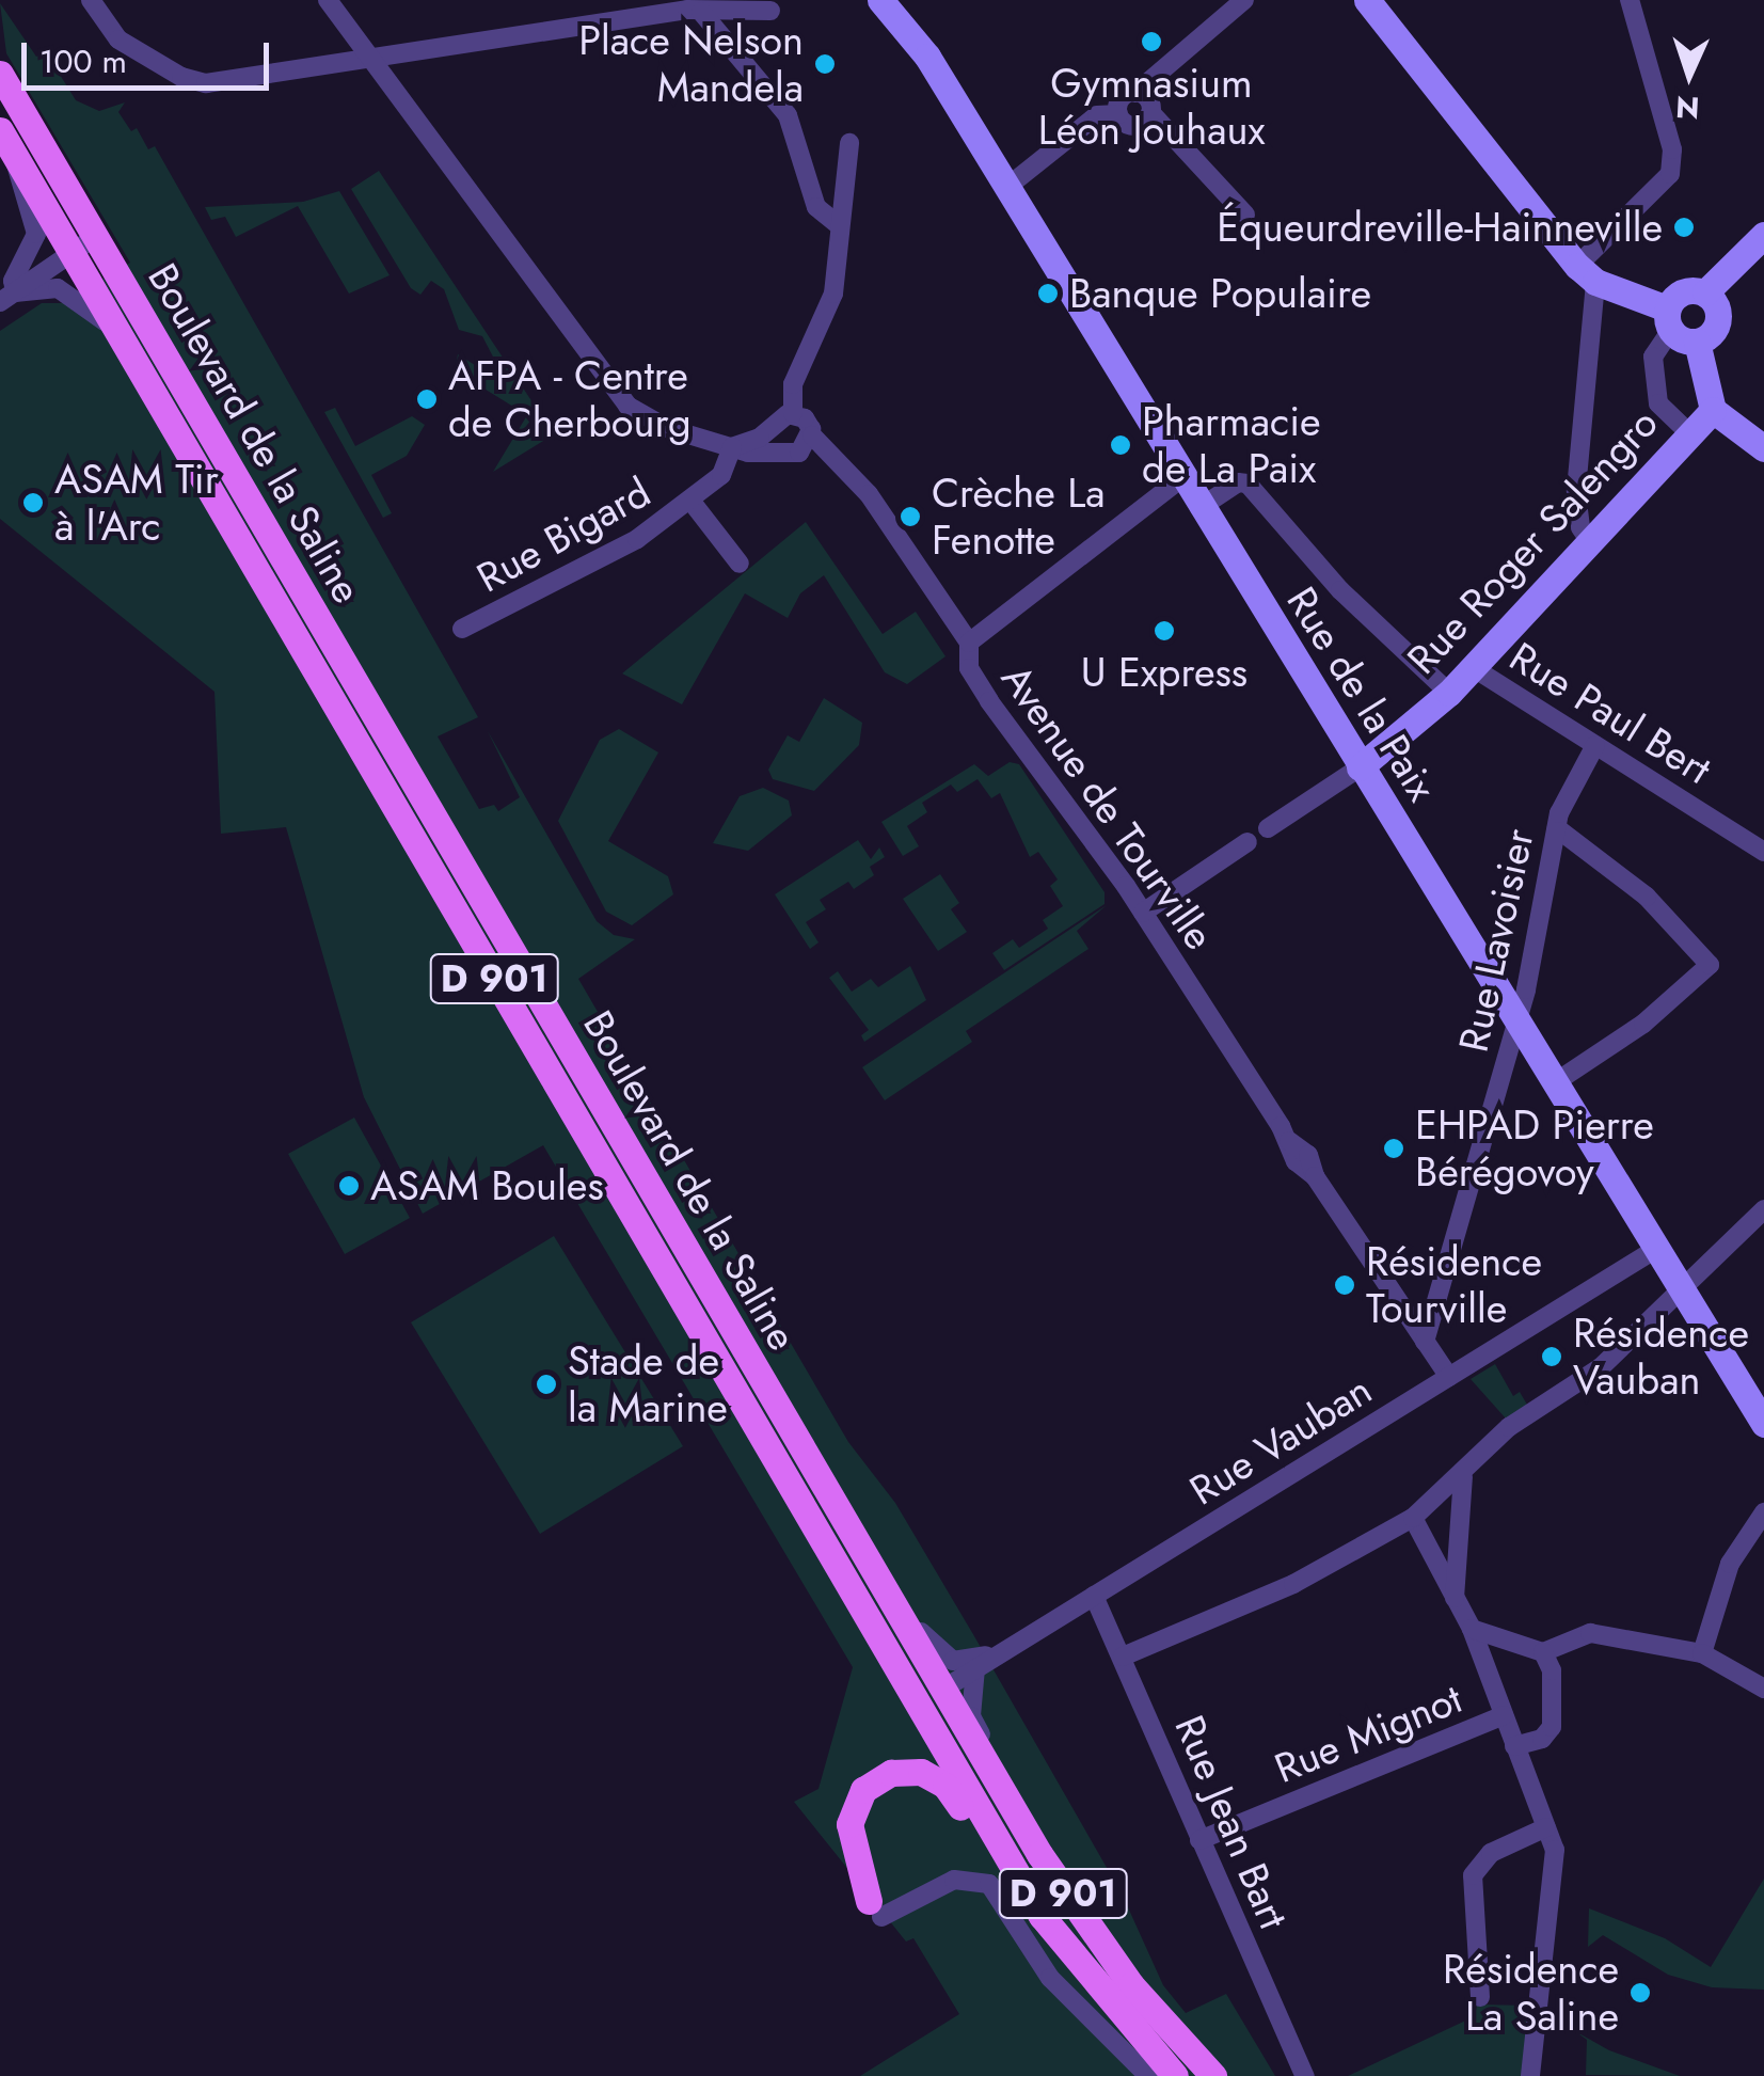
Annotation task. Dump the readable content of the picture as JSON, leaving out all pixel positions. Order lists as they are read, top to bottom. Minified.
{"streets":{"main road":["Boulevard de la Saline","Rue Roger Salengro","Rue de la Paix","D 901"],"street":["Rue Bigard","Rue Paul Bert","Avenue de Tourville","Rue Lavoisier","Rue Vauban","Rue Mignot","Rue Jean Bart"]},"crossings":[["Boulevard de la Saline","Rue Vauban"],["Rue Bigard","Avenue de Tourville"],["Rue Roger Salengro","Rue de la Paix"],["Rue Roger Salengro","Rue Paul Bert"],["Rue de la Paix","Rue Paul Bert"],["Rue de la Paix","Rue Lavoisier"],["Rue de la Paix","Rue Vauban"],["Rue Paul Bert","Rue Lavoisier"],["Avenue de Tourville","Rue Lavoisier"],["Avenue de Tourville","Rue Vauban"],["Rue Vauban","Rue Jean Bart"],["Rue Mignot","Rue Jean Bart"]],"places":["Gymnasium Léon Jouhaux","Place Nelson Mandela","Équeurdreville-Hainneville","Banque Populaire","AFPA - Centre de Cherbourg","Pharmacie de La Paix","ASAM Tir à l'Arc","Crèche La Fenotte","U Express","EHPAD Pierre Bérégovoy","ASAM Boules","Résidence Tourville","Résidence Vauban","Stade de la Marine","Résidence La Saline"],"scale_bar":"100 m","north":"bottom"}
